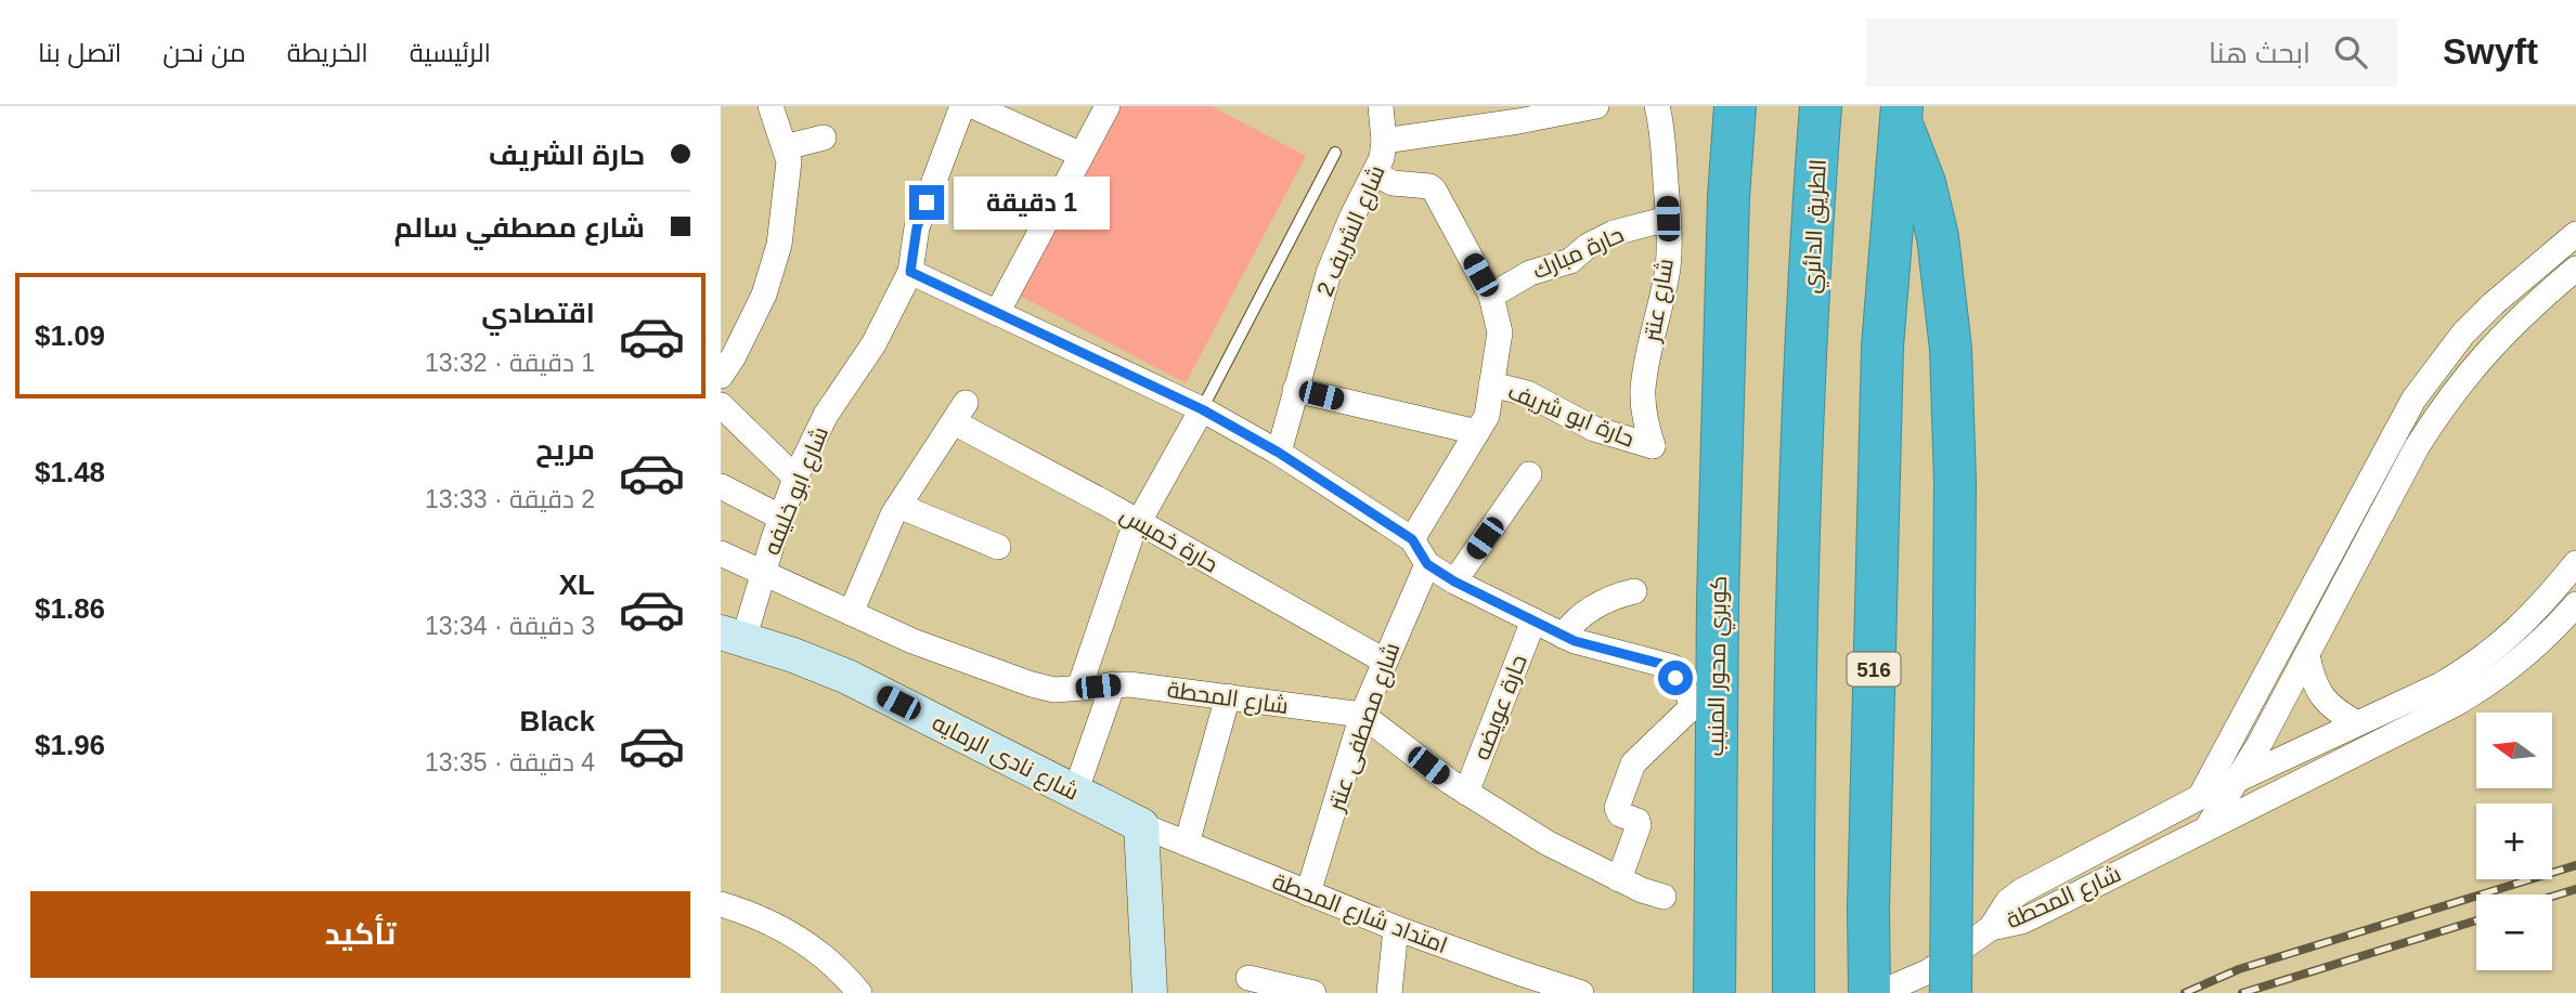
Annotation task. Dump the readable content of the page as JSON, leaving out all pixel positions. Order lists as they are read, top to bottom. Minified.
{"streets":{"highway":["الطريق الدائري","كوبري محور المنيب","516"],"main road":["شارع نادى الرمايه"],"street":["شارع الشريف 2","حارة مبارك","شارع عنتر","حارة ابو شريف","شارع ابو خليفه","حارة خميس","شارع المحطة","حارة عويضه","شارع مصطفى عنتر","امتداد شارع المحطة"]},"crossings":[["حارة مبارك","شارع عنتر"],["شارع عنتر","حارة ابو شريف"],["شارع ابو خليفه","شارع المحطة"],["شارع ابو خليفه","شارع نادى الرمايه"],["حارة خميس","شارع مصطفى عنتر"],["شارع المحطة","حارة عويضه"],["شارع المحطة","شارع مصطفى عنتر"],["شارع مصطفى عنتر","امتداد شارع المحطة"],["شارع نادى الرمايه","امتداد شارع المحطة"]],"north":"left","page":{"header":"Swyft","search":"ابحث هنا","nav":["الرئيسية","الخريطة","من نحن","اتصل بنا"],"banner":["حارة الشريف","شارع مصطفي سالم"],"bubble":"1 دقيقة","list":[{"name":"اقتصادي","note":"1 دقيقة · 13:32","value":"$1.09"},{"name":"مريح","note":"2 دقيقة · 13:33","value":"$1.48"},{"name":"XL","note":"3 دقيقة · 13:34","value":"$1.86"},{"name":"Black","note":"4 دقيقة · 13:35","value":"$1.96"}],"map_buttons":["+","−"],"buttons":"تأكيد"}}
